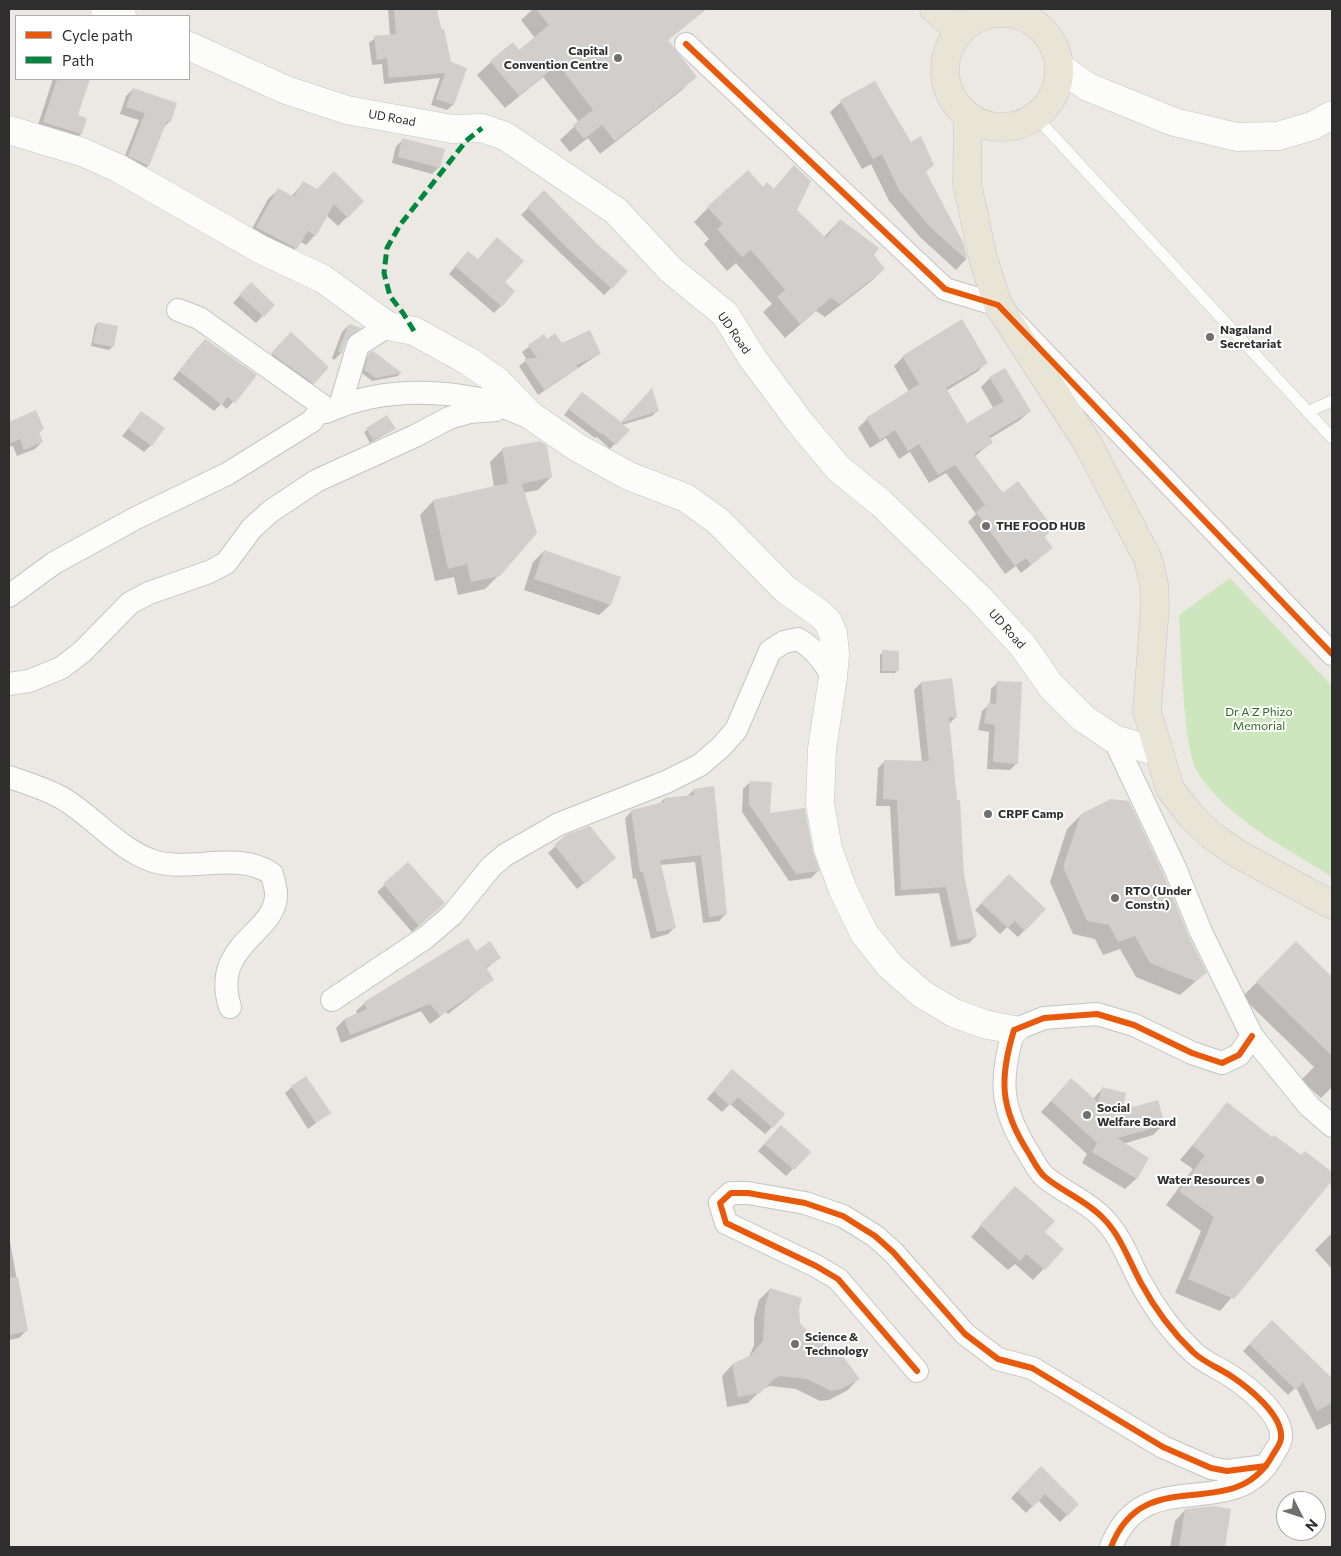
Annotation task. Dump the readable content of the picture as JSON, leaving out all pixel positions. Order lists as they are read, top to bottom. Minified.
{"streets":{"main road":["UD Road"]},"parks":["Dr A Z Phizo Memorial"],"places":["Capital Convention Centre","Nagaland Secretariat","THE FOOD HUB","CRPF Camp","RTO (Under Constn)","Social Welfare Board","Water Resources","Science & Technology"],"legend":["Cycle path","Path"],"north":"bottom right"}
